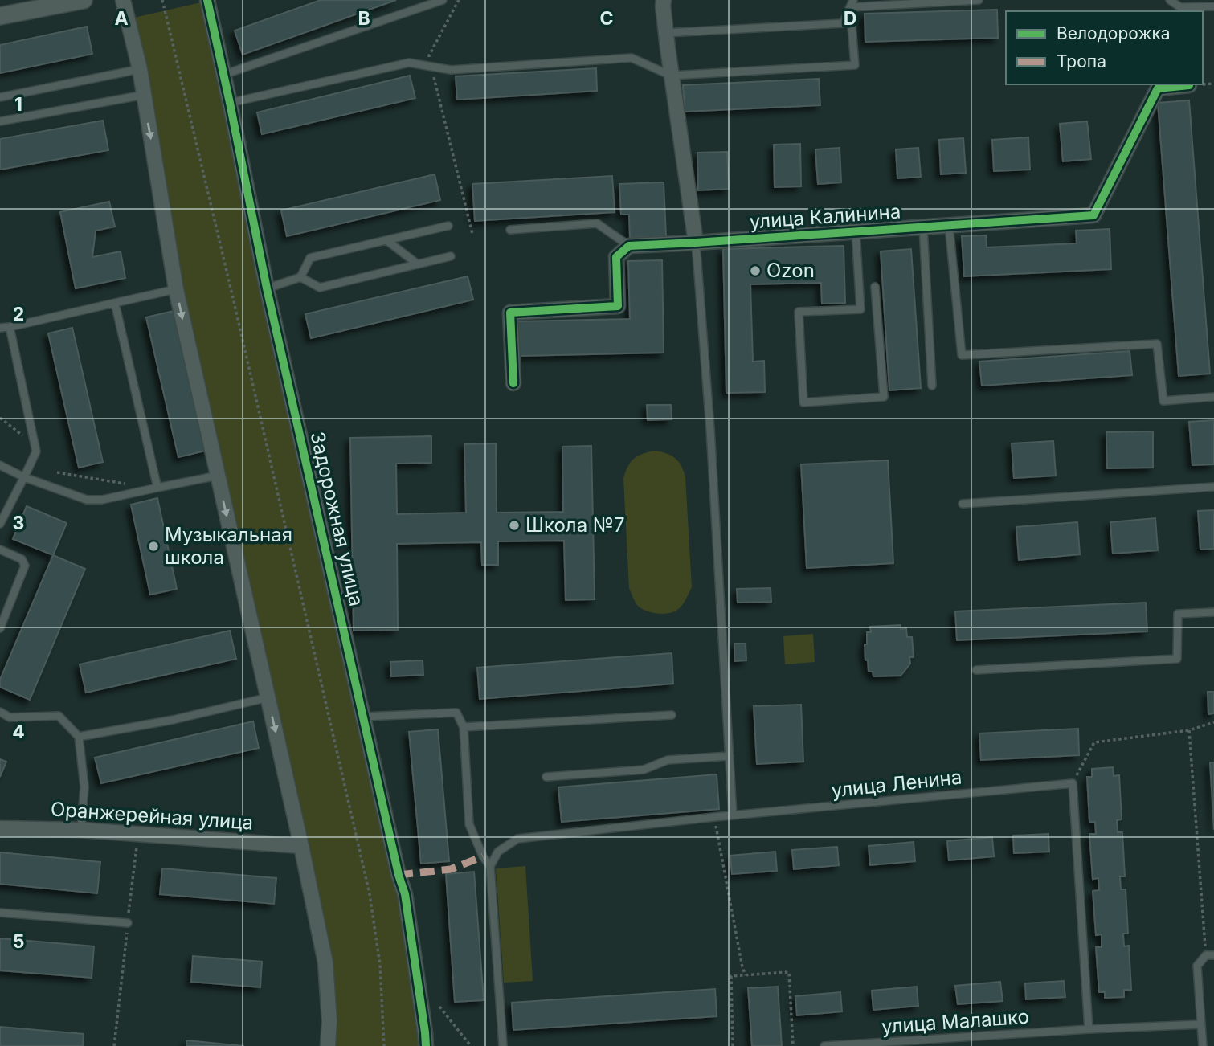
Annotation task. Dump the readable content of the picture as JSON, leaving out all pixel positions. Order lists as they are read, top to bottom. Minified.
{"streets":{"street":["улица Калинина","Задорожная улица","Оранжерейная улица"],"lane":["улица Ленина","улица Малашко"]},"places":["Ozon","Школа №7","Музыкальная школа"],"legend":["Велодорожка","Тропа"],"grid":{"columns":["A","B","C","D"],"rows":["1","2","3","4","5"]}}
